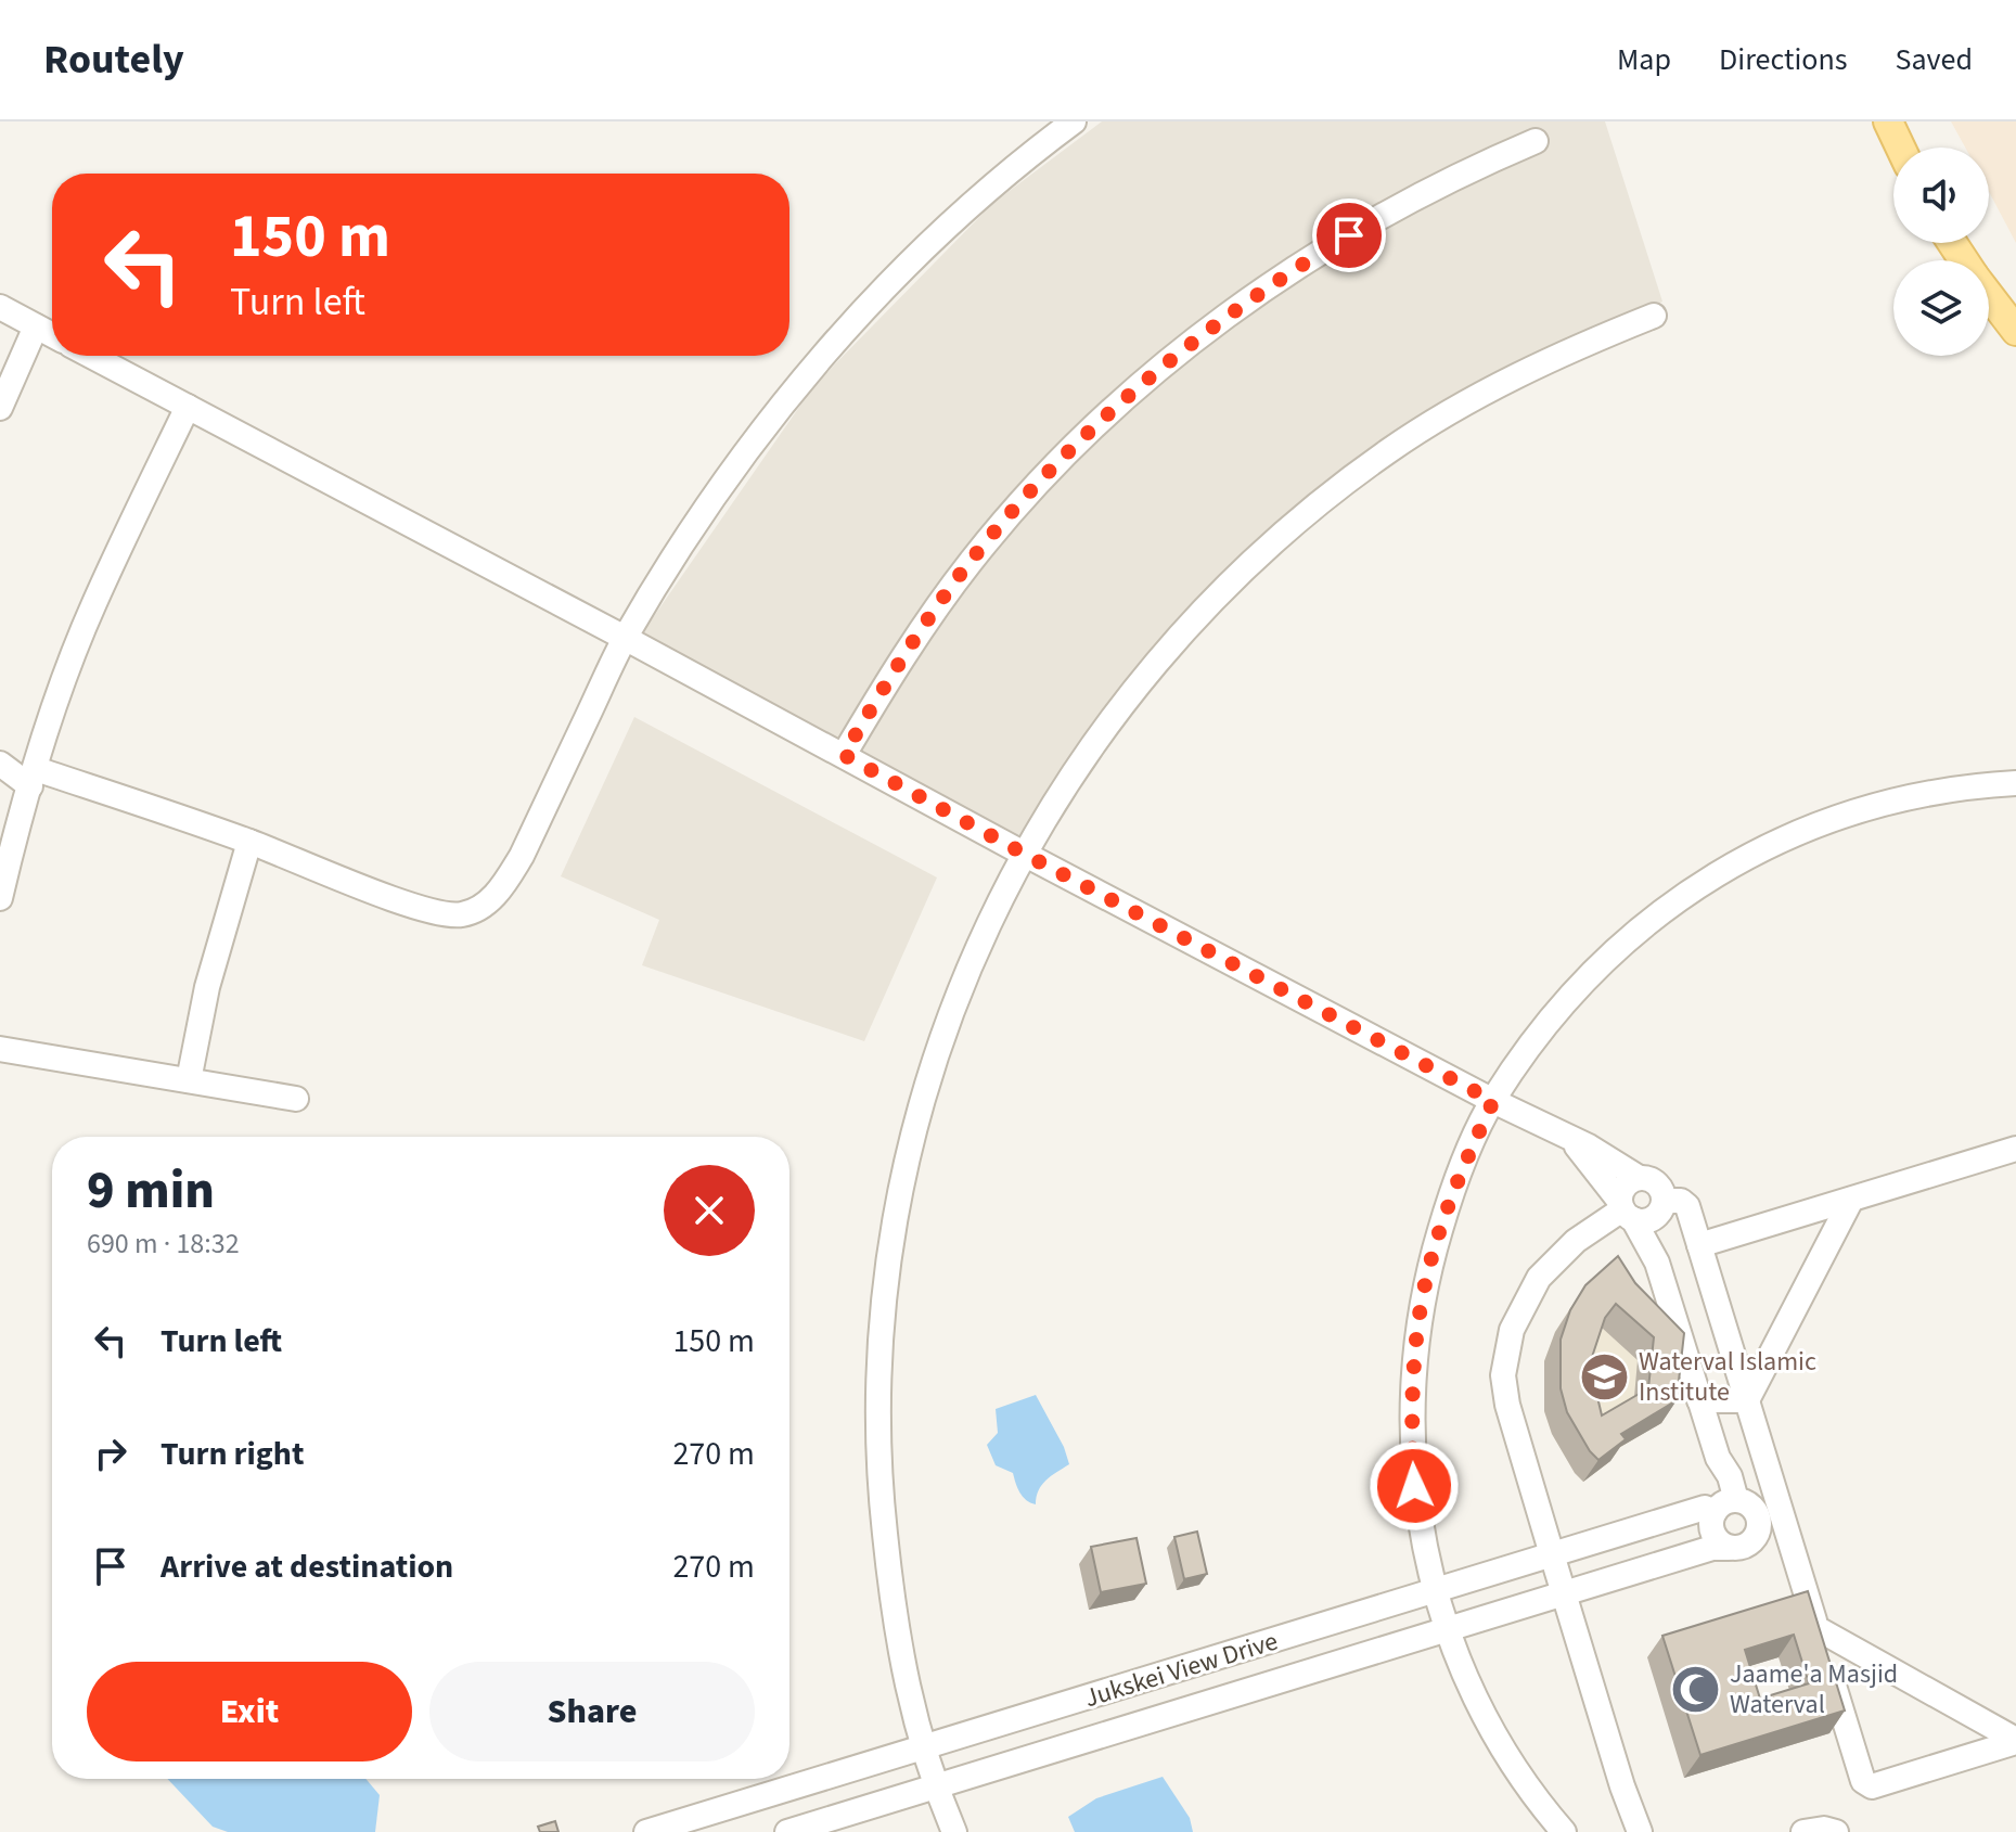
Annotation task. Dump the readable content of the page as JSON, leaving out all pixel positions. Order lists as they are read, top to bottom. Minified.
{"streets":{"street":["Jukskei View Drive"]},"places":{"school or university":["Waterval Islamic Institute"],"mosque":["Jaame'a Masjid Waterval"]},"page":{"header":"Routely","nav":["Map","Directions","Saved"],"turn":["150 m","Turn left"],"heading":["9 min","690 m · 18:32"],"list":[{"name":"Turn left","value":"150 m"},{"name":"Turn right","value":"270 m"},{"name":"Arrive at destination","value":"270 m"}],"buttons":["Exit","Share"]}}
